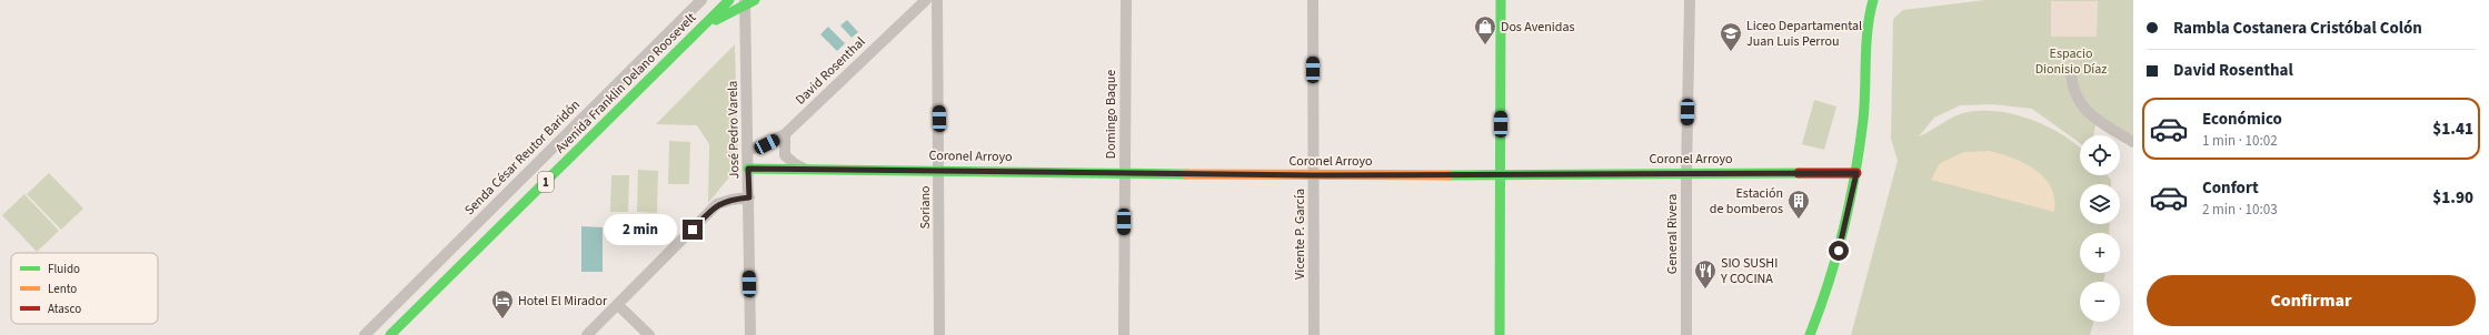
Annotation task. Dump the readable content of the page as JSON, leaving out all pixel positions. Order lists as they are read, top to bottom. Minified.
{"streets":{"street":["David Rosenthal","Avenida Franklin Delano Roosevelt","Domingo Baque","José Pedro Varela","Coronel Arroyo","Senda César Reutor Baridón","1","Soriano","Vicente P. García","General Rivera"]},"crossings":[["David Rosenthal","José Pedro Varela"],["Avenida Franklin Delano Roosevelt","1"],["Domingo Baque","Coronel Arroyo"],["José Pedro Varela","Coronel Arroyo"],["José Pedro Varela","1"],["Coronel Arroyo","Soriano"],["Coronel Arroyo","Vicente P. García"],["Coronel Arroyo","General Rivera"]],"parks":["Espacio Dionisio Díaz"],"places":{"shop":["Dos Avenidas"],"school or university":["Liceo Departamental Juan Luis Perrou"],"building":["Estación de bomberos"],"restaurant":["SIO SUSHI Y COCINA"],"hotel":["Hotel El Mirador"]},"legend":["Fluido","Lento","Atasco"],"page":{"banner":["Rambla Costanera Cristóbal Colón","David Rosenthal"],"list":[{"name":"Económico","note":"1 min · 10:02","value":"$1.41"},{"name":"Confort","note":"2 min · 10:03","value":"$1.90"}],"map_buttons":["+","−"],"bubble":"2 min","buttons":"Confirmar"}}
